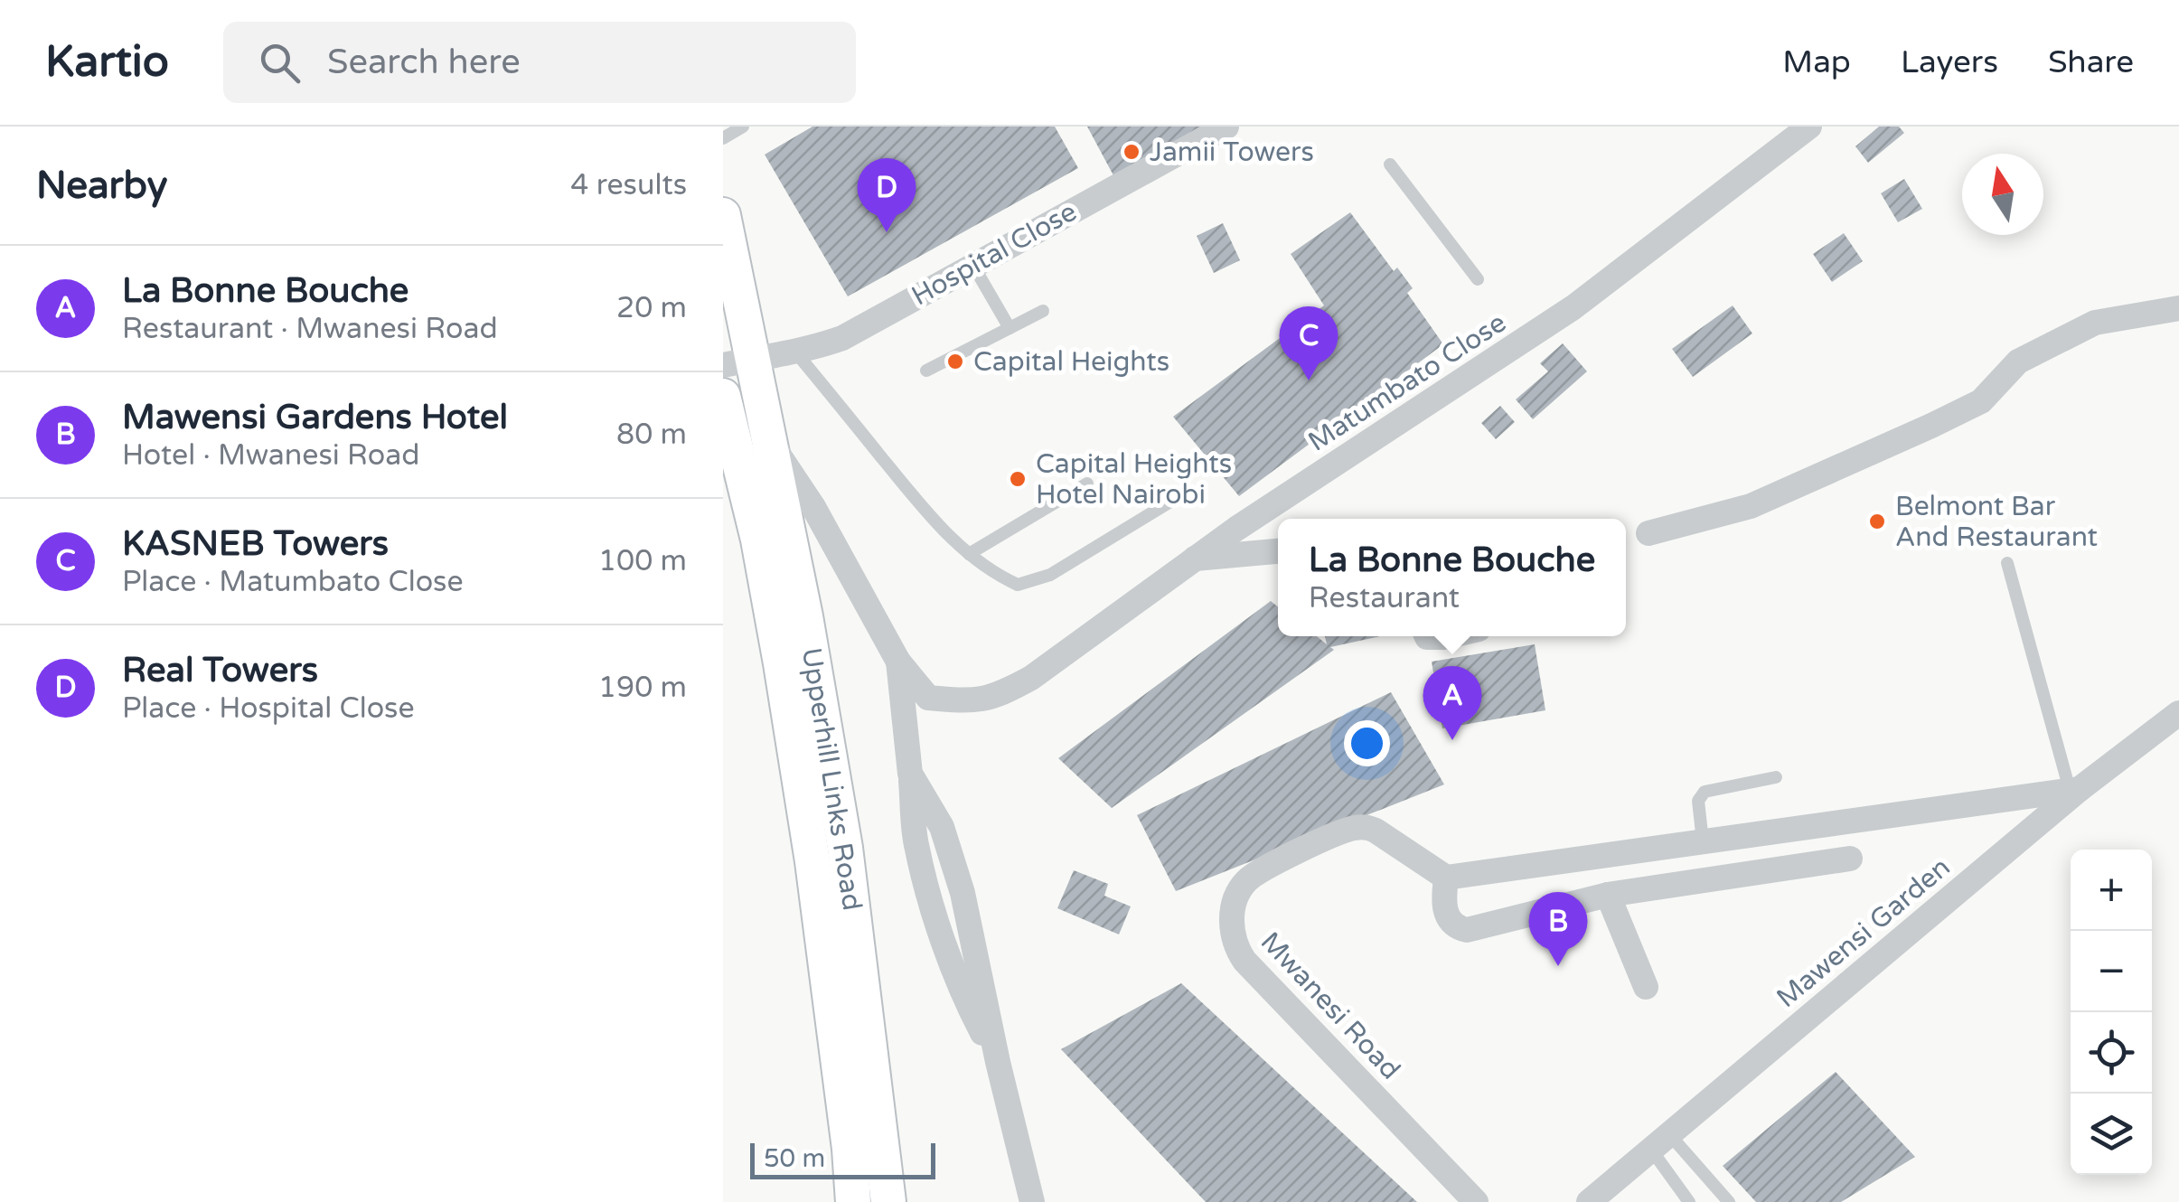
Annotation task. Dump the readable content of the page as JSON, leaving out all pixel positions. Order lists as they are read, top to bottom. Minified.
{"streets":{"street":["Hospital Close","Matumbato Close","Upperhill Links Road","Mawensi Garden","Mwanesi Road"]},"crossings":[["Hospital Close","Upperhill Links Road"]],"places":["Jamii Towers","Capital Heights","Capital Heights Hotel Nairobi","Belmont Bar And Restaurant"],"scale_bar":"50 m","north":"top","page":{"header":"Kartio","search":"Search here","nav":["Map","Layers","Share"],"heading":["Nearby","4 results"],"pins":["D","C","A","B"],"list":[{"mark":"A","name":"La Bonne Bouche","note":"Restaurant · Mwanesi Road","value":"20 m"},{"mark":"B","name":"Mawensi Gardens Hotel","note":"Hotel · Mwanesi Road","value":"80 m"},{"mark":"C","name":"KASNEB Towers","note":"Place · Matumbato Close","value":"100 m"},{"mark":"D","name":"Real Towers","note":"Place · Hospital Close","value":"190 m"}],"popup":["La Bonne Bouche","Restaurant"],"map_buttons":["+","−"],"scale":"50 m"}}
